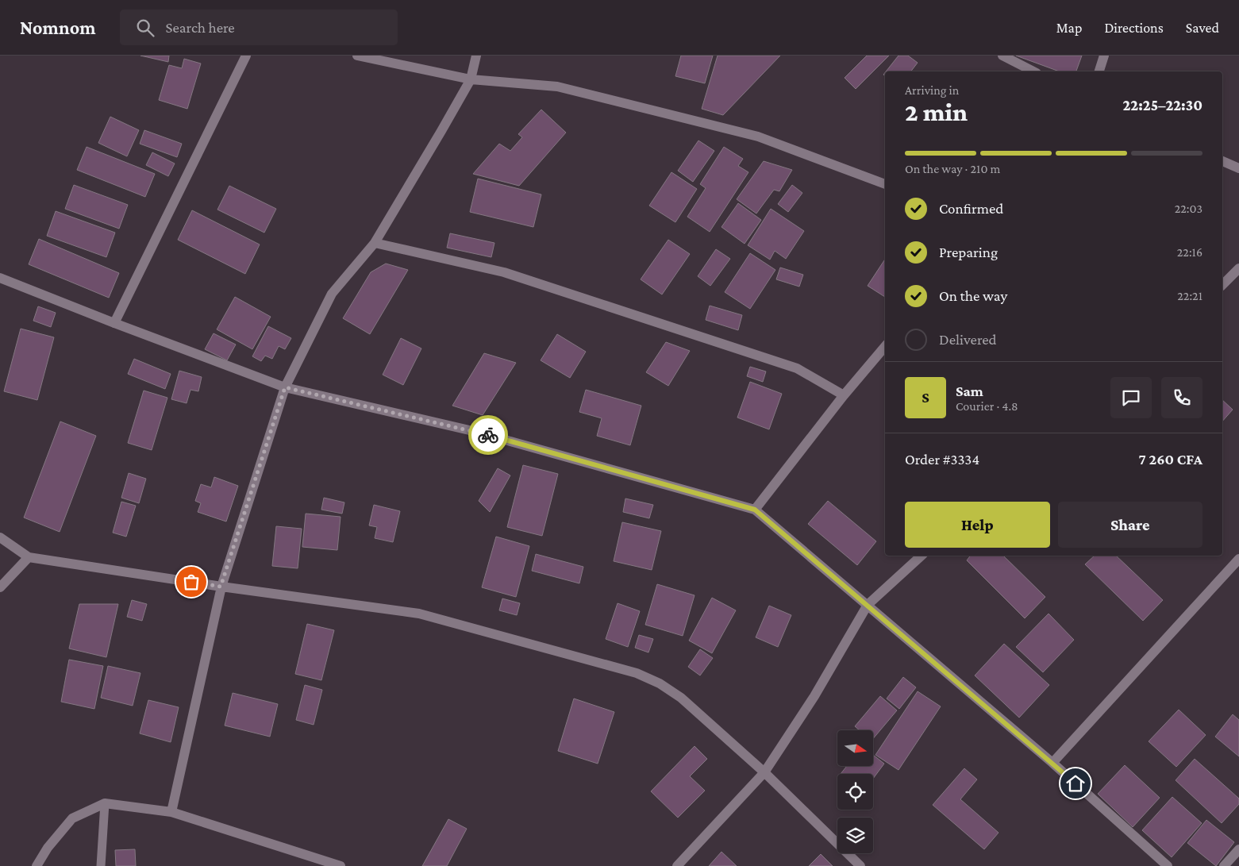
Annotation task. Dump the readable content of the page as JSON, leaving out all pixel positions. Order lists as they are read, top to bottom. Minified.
{"north":"right","page":{"header":"Nomnom","search":"Search here","nav":["Map","Directions","Saved"],"heading":["2 min","Arriving in","22:25–22:30"],"panel":["Sam","Courier · 4.8","Order #3334","7 260 CFA"],"bar":"On the way · 210 m","list":[["Confirmed","22:03"],["Preparing","22:16"],["On the way","22:21"],"Delivered"],"round":"S","buttons":["Help","Share"]}}
